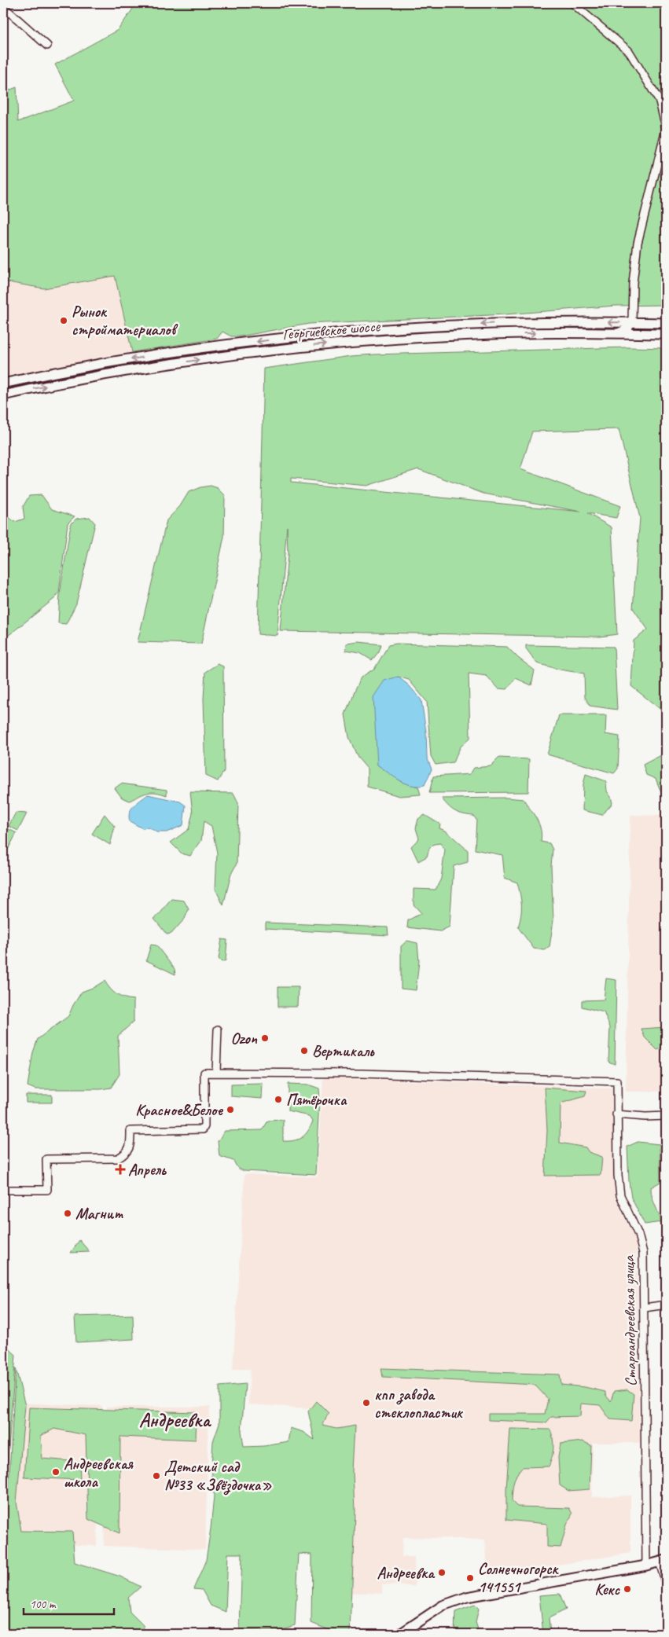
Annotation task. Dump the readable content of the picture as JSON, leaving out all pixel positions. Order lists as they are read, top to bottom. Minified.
{"streets":{"main road":["Георгиевское шоссе"],"street":["Староандреевская улица"]},"districts":["Андреевка"],"places":{"other":["Рынок стройматериалов","Ozon","Вертикаль","Пятёрочка","Красное&Белое","Магнит","кпп завода стеклопластик","Андреевская школа","Детский сад №33 «Звёздочка»","Андреевка","Солнечногорск 141551","Кекс"],"health":["Апрель"]},"scale_bar":"100 m"}
